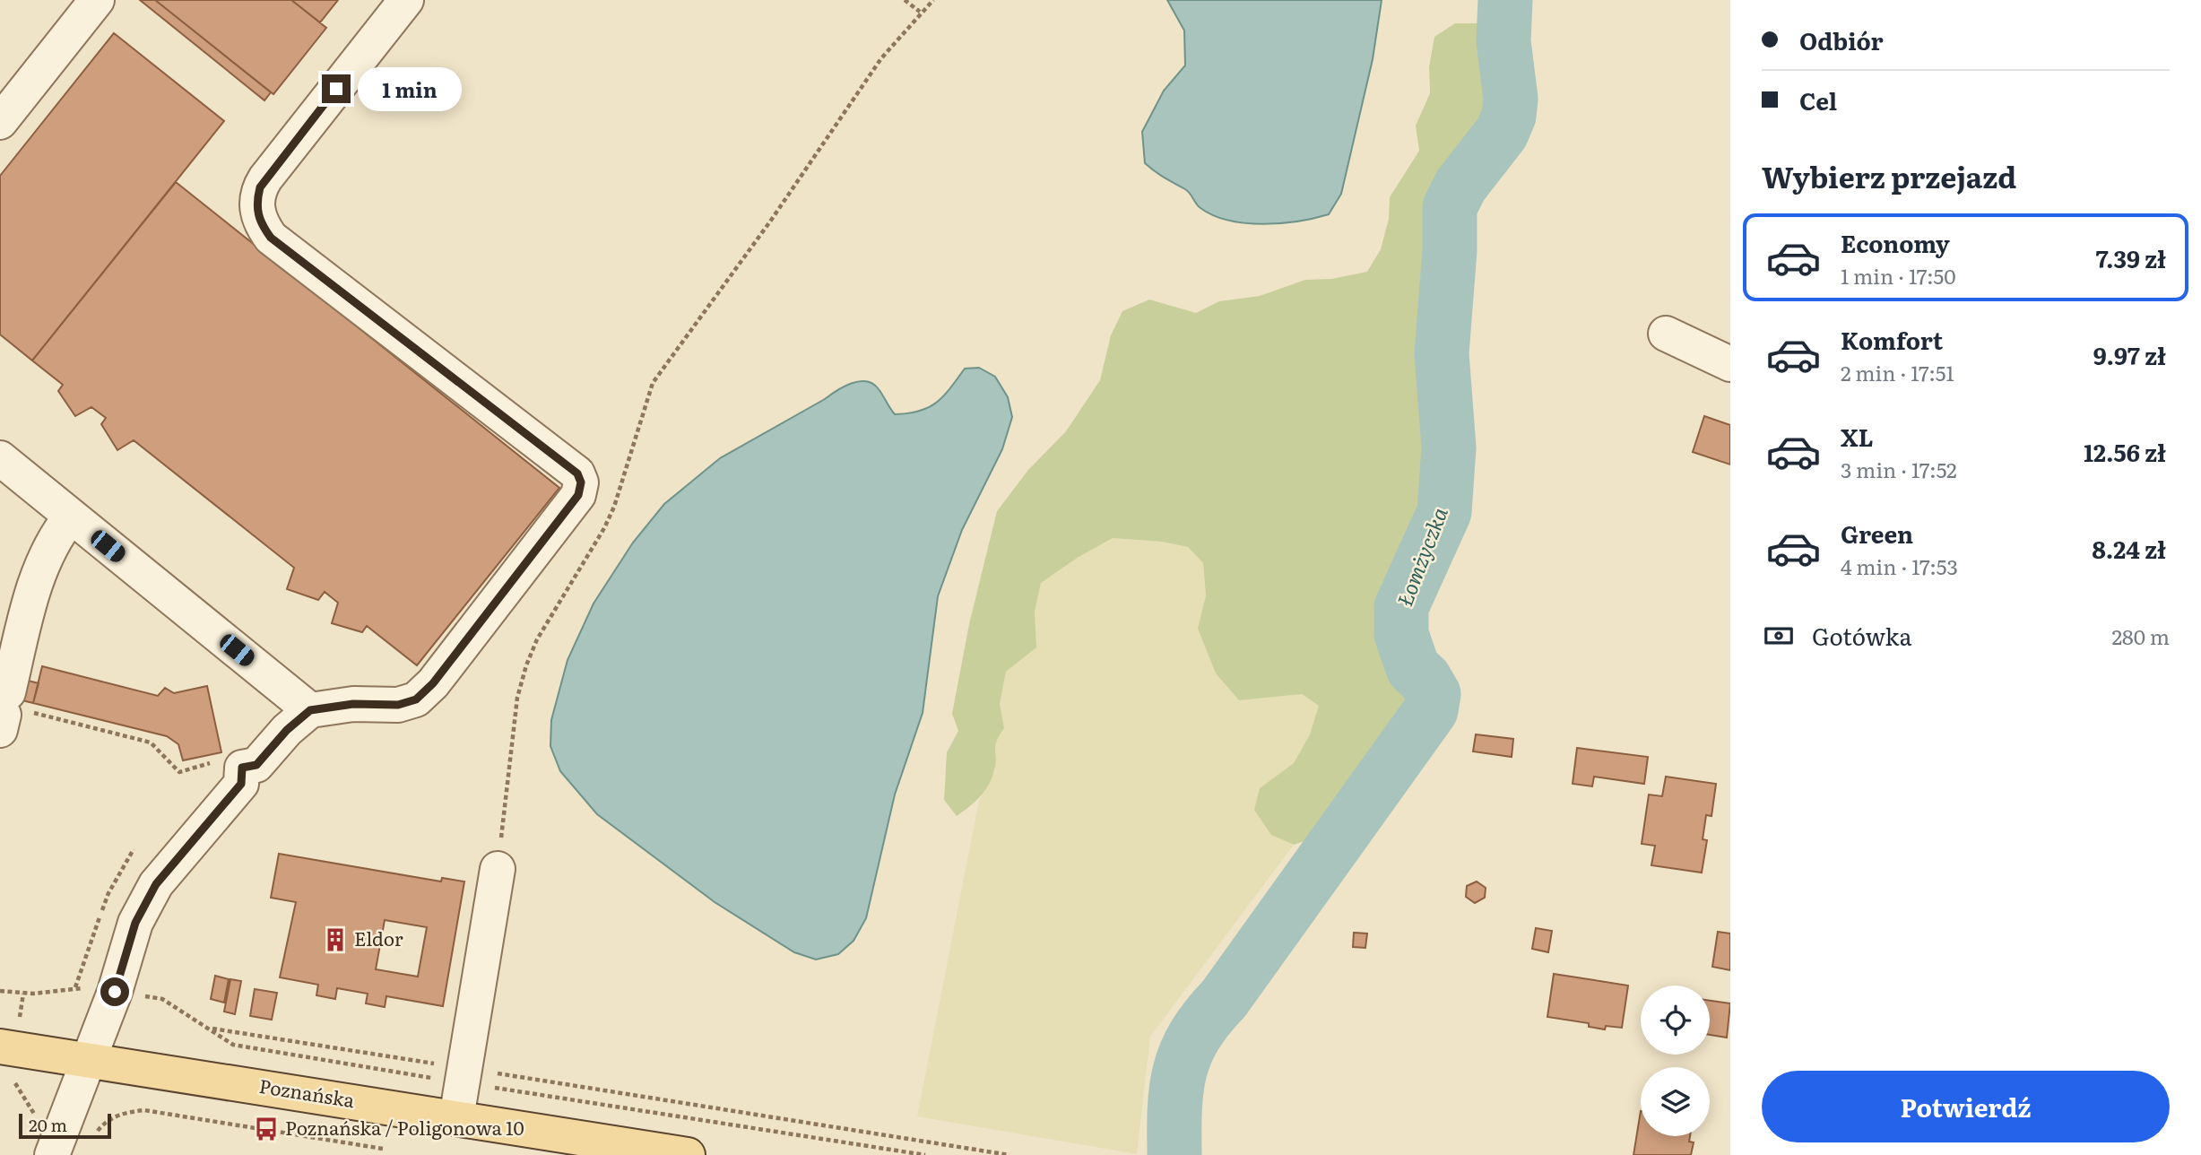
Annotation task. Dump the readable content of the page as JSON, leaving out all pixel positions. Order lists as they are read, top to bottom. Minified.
{"streets":{"main road":["Poznańska"]},"water":["Łomżyczka"],"places":{"building":["Eldor"],"bus stop":["Poznańska / Poligonowa 10"]},"scale_bar":"20 m","page":{"banner":["Odbiór","Cel"],"bubble":"1 min","heading":"Wybierz przejazd","list":[{"name":"Economy","note":"1 min · 17:50","value":"7.39 zł"},{"name":"Komfort","note":"2 min · 17:51","value":"9.97 zł"},{"name":"XL","note":"3 min · 17:52","value":"12.56 zł"},{"name":"Green","note":"4 min · 17:53","value":"8.24 zł"}],"pay":["Gotówka","280 m"],"buttons":"Potwierdź","scale":"20 m"}}
